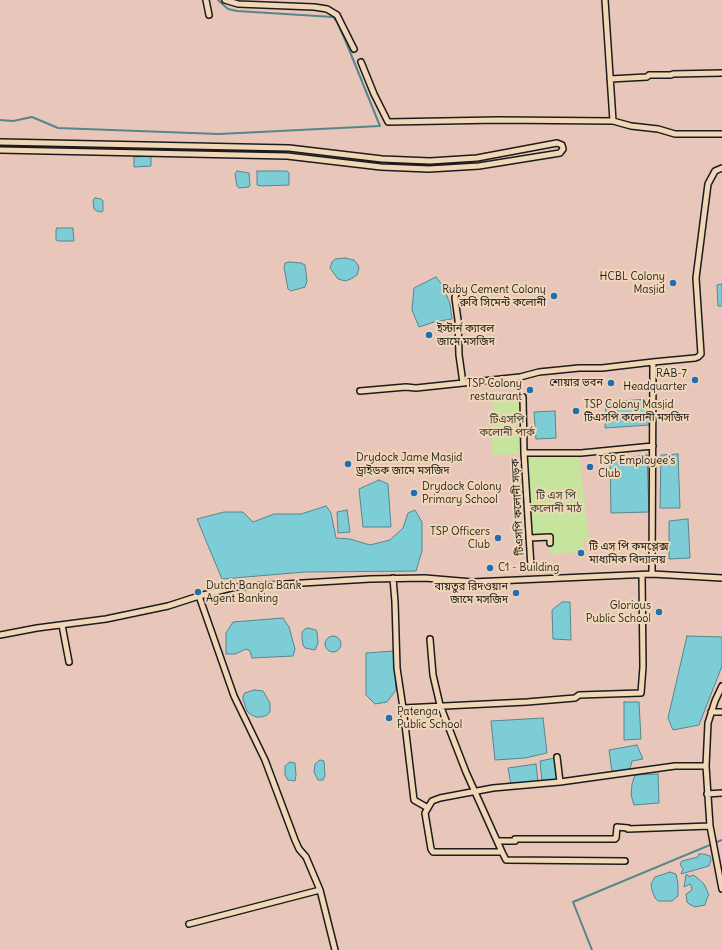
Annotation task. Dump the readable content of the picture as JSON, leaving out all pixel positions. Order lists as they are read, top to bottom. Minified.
{"streets":{"street":["টিএসপি কলোনী সড়ক"]},"parks":["টিএসপি কলোনী পার্ক","টি এস পি কলোনী মাঠ"],"places":["HCBL Colony Masjid","Ruby Cement Colony রুবি সিমেন্ট কলোনী","ইস্টার্ন ক্যাবল জামে মসজিদ","RAB-7 Headquarter","শোয়ার ভবন","TSP Colony restaurant","TSP Colony Masjid টিএসপি কলোনী মসজিদ","Drydock Jame Masjid ড্রাইডক জামে মসজিদ","TSP Employee's Club","Drydock Colony Primary School","TSP Officers Club","টি এস পি কমপ্লেক্স মাধ্যমিক বিদ্যালয়","C1 - Building","Dutch Bangla Bank Agent Banking","বায়তুর রিদওয়ান জামে মসজিদ","Glorious Public School","Patenga Public School"]}
